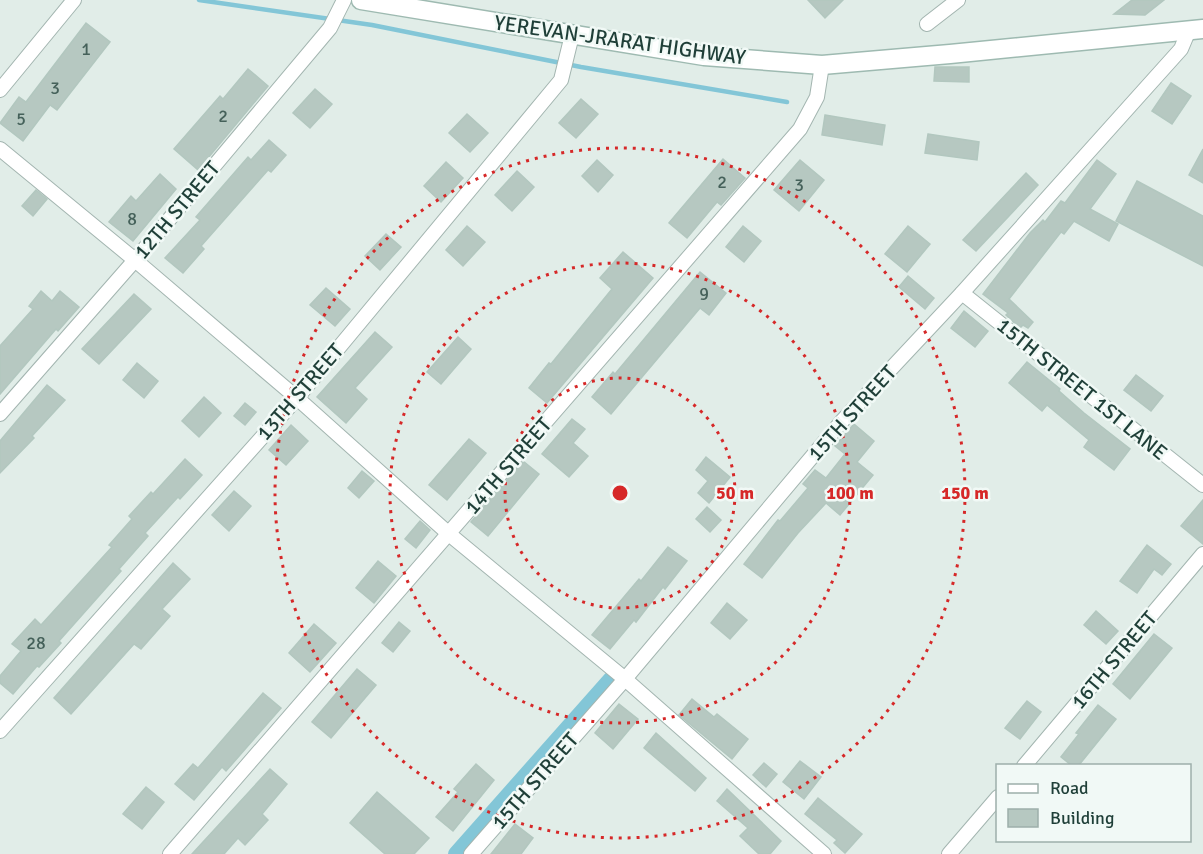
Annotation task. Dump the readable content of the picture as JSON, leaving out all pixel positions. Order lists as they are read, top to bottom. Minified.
{"streets":{"main road":["YEREVAN-JRARAT HIGHWAY"],"street":["12TH STREET","15TH STREET 1ST LANE","13TH STREET","15TH STREET","14TH STREET","16TH STREET"]},"crossings":[["YEREVAN-JRARAT HIGHWAY","13TH STREET"],["YEREVAN-JRARAT HIGHWAY","15TH STREET"],["YEREVAN-JRARAT HIGHWAY","14TH STREET"],["15TH STREET 1ST LANE","15TH STREET"]],"house_numbers":["1","3","2","5","2","3","8","9","28"],"legend":["Road","Building"],"rings":["50 m","100 m","150 m"]}
